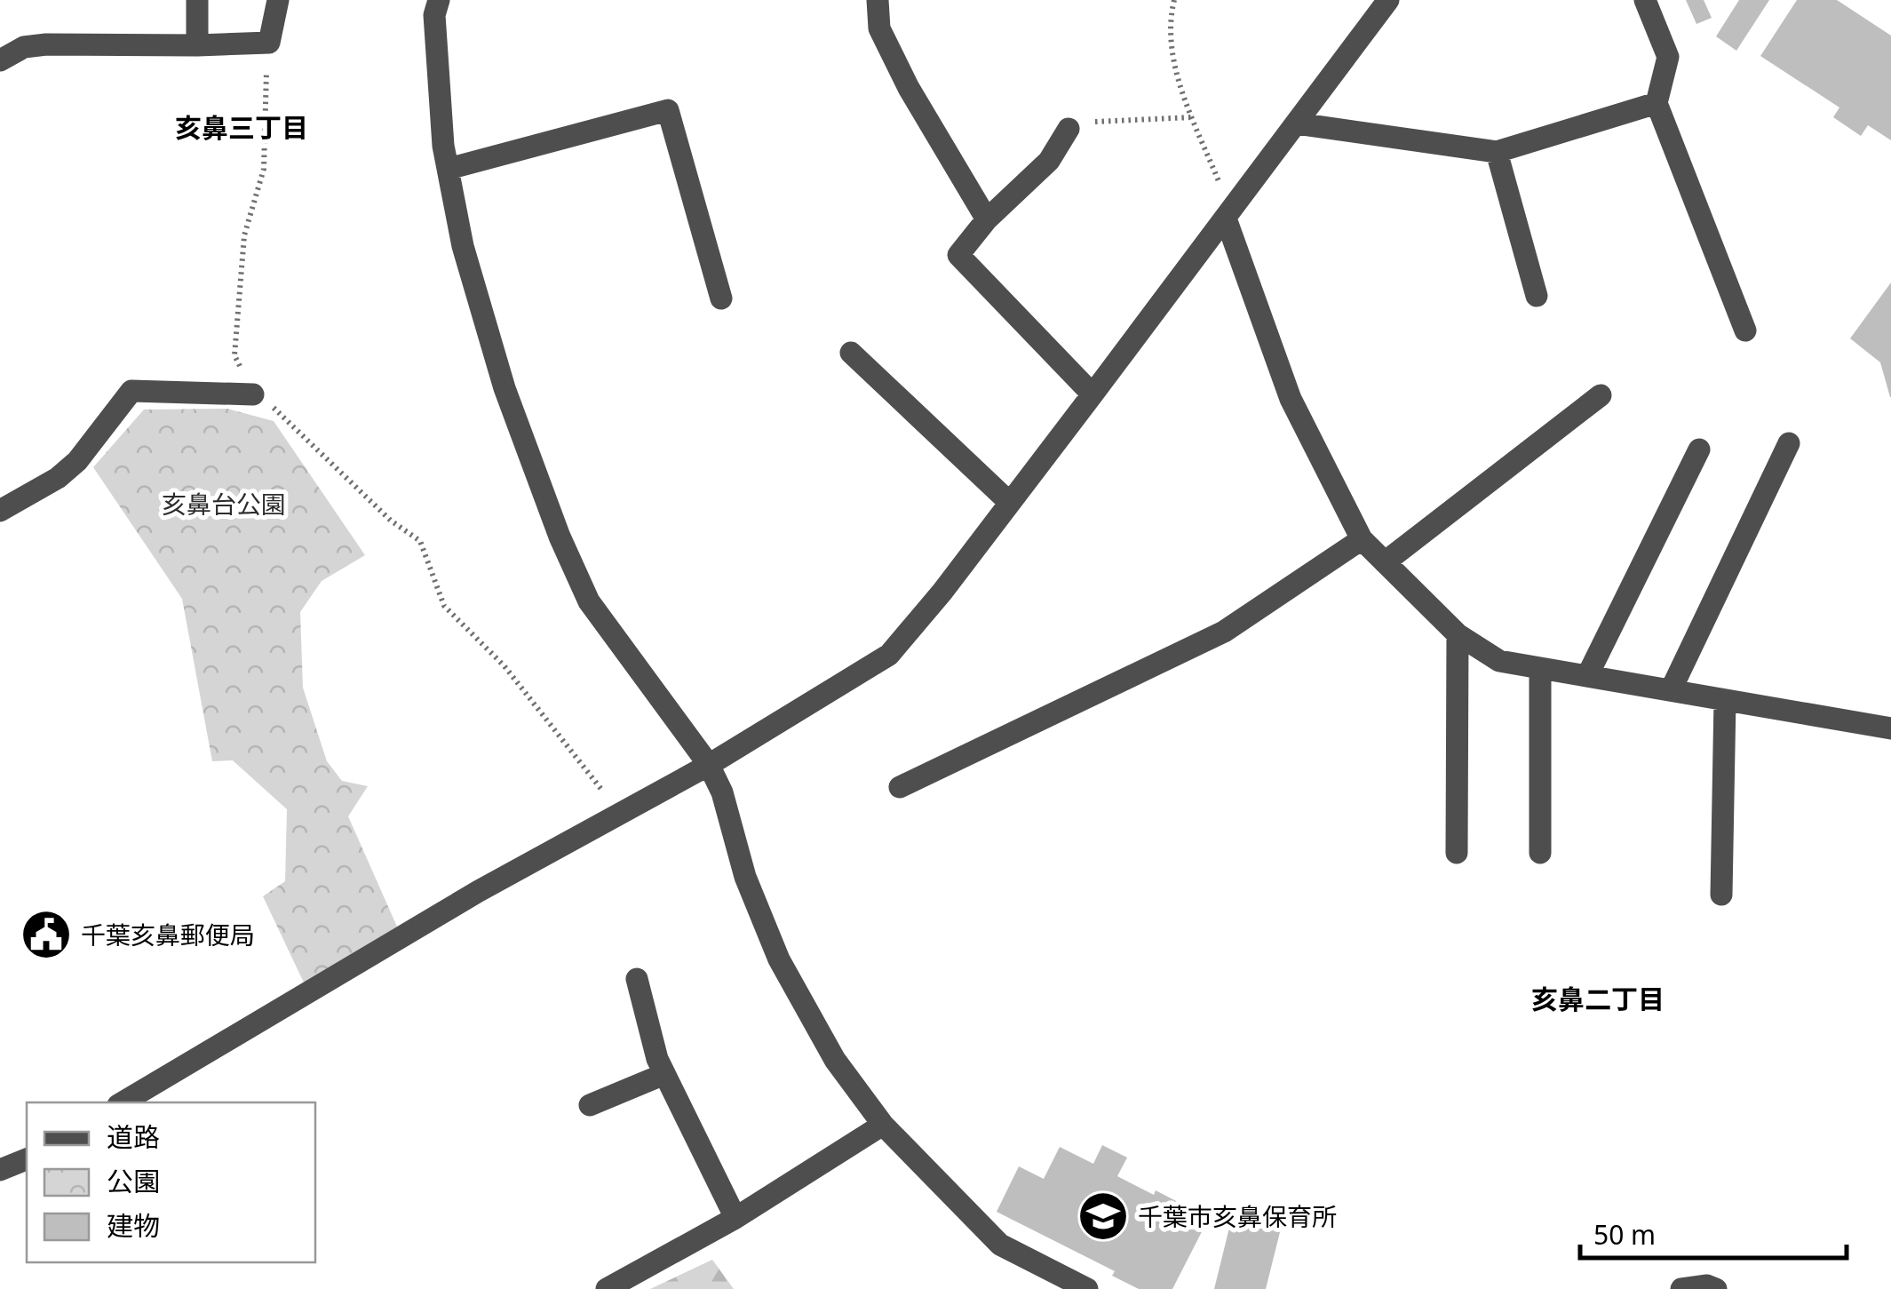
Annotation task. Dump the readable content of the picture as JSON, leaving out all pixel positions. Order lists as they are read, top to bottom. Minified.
{"districts":["亥鼻三丁目","亥鼻二丁目"],"parks":["亥鼻台公園"],"places":{"public building":["千葉亥鼻郵便局"],"school or university":["千葉市亥鼻保育所"]},"legend":["道路","公園","建物"],"scale_bar":"50 m"}
